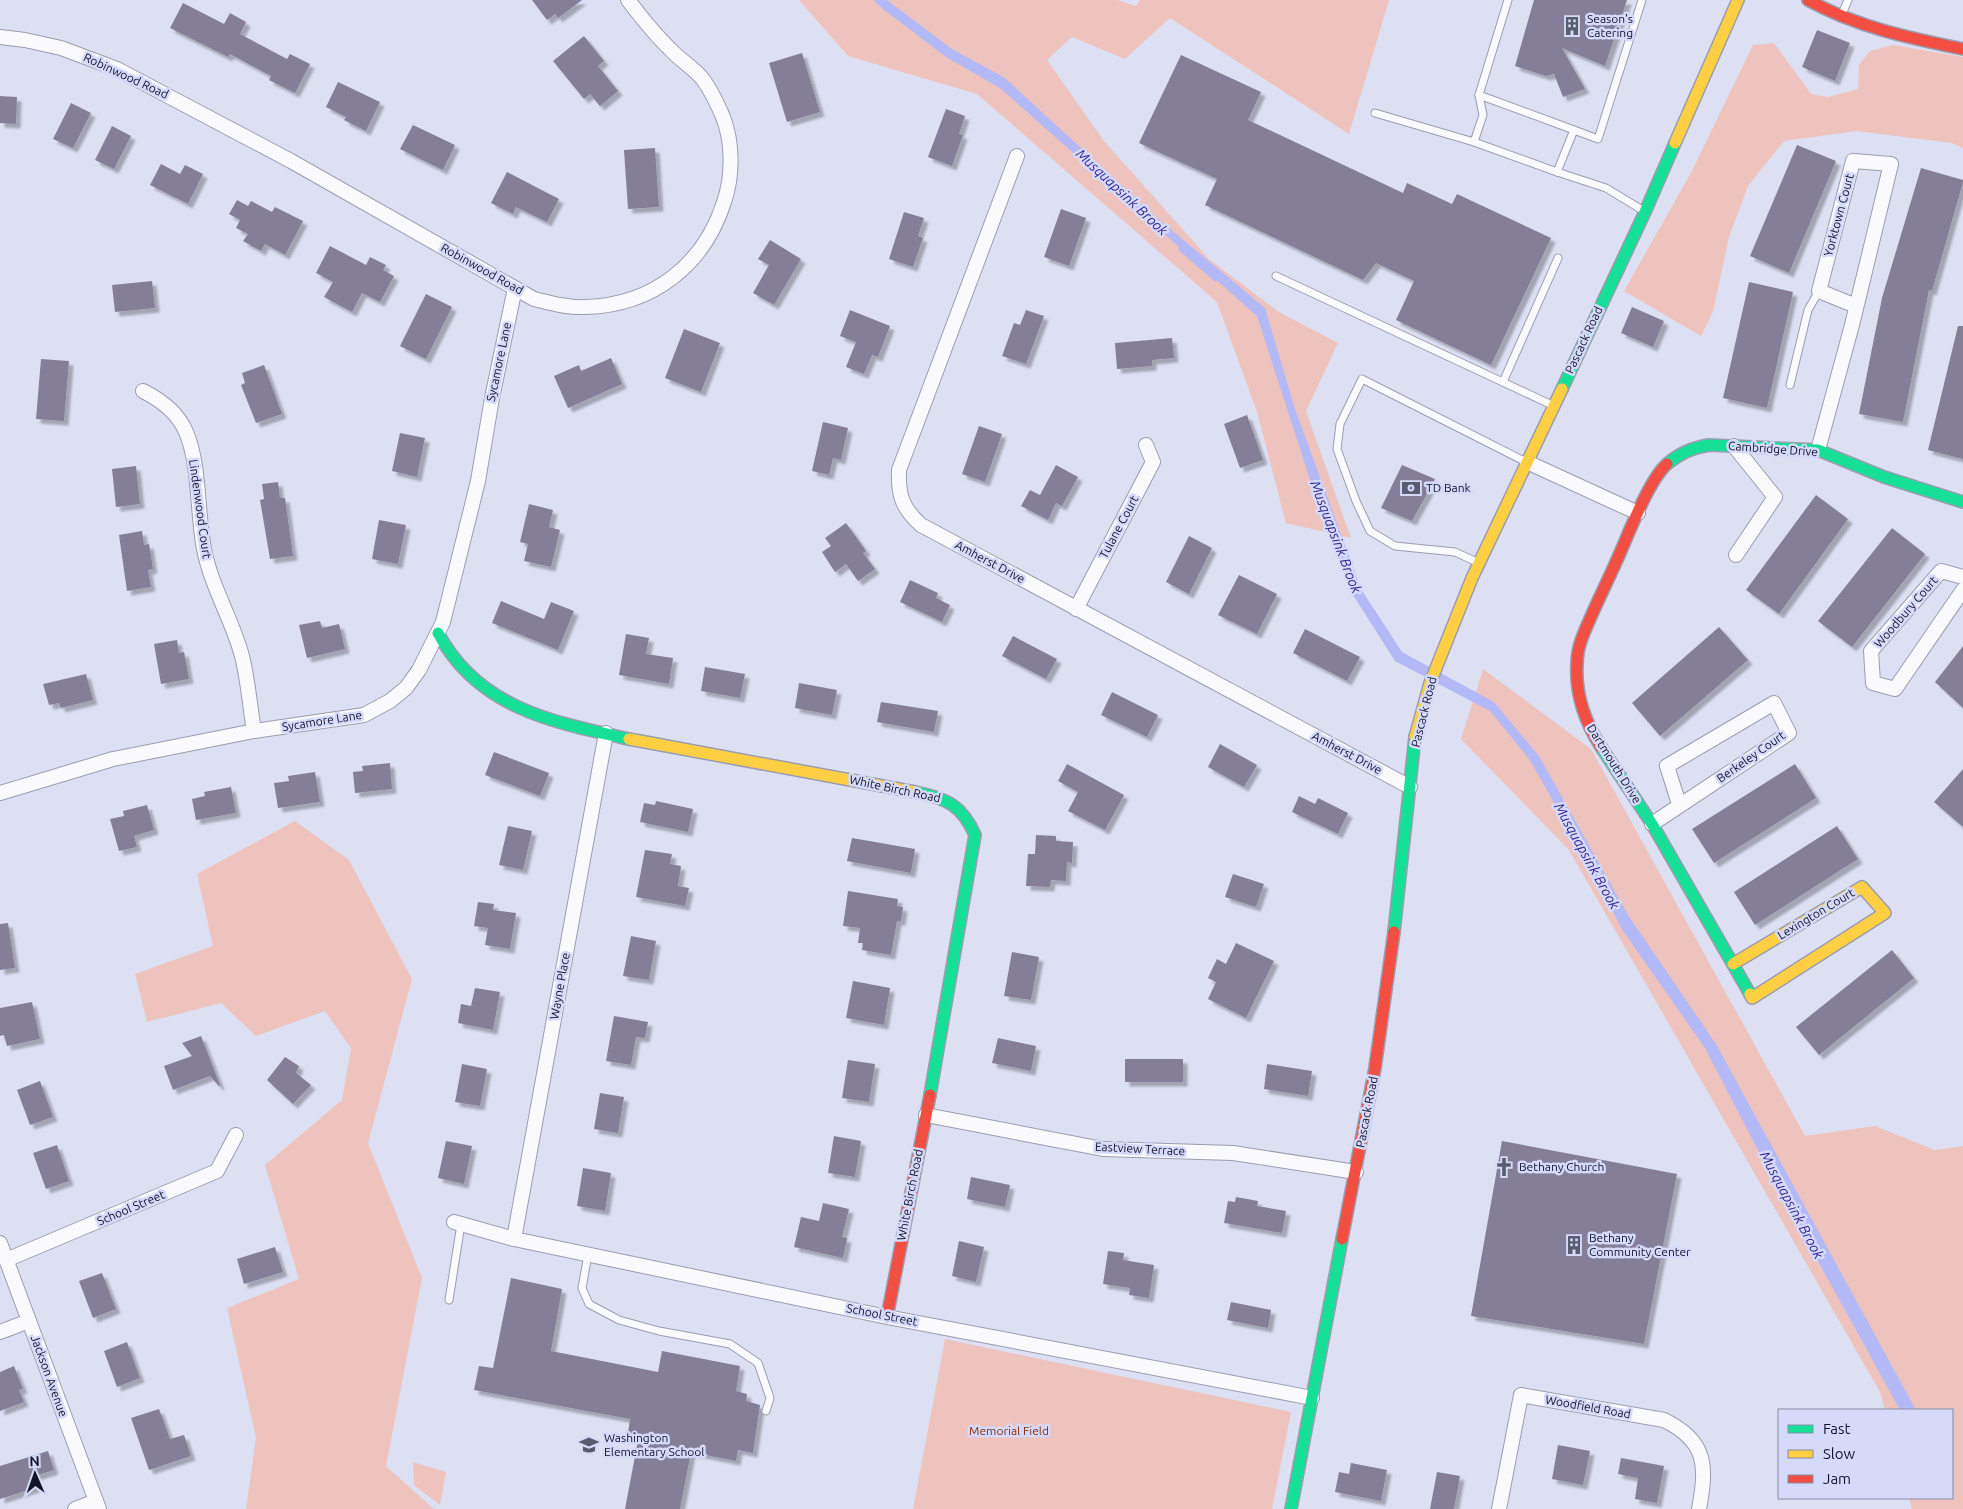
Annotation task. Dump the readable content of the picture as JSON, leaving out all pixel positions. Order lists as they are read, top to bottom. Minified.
{"streets":{"street":["Robinwood Road","Yorktown Court","Pascack Road","Sycamore Lane","Cambridge Drive","Lindenwood Court","Tulane Court","Amherst Drive","Woodbury Court","Berkeley Court","Dartmouth Drive","White Birch Road","Lexington Court","Wayne Place","Eastview Terrace","School Street","Jackson Avenue","Woodfield Road"]},"crossings":[["Robinwood Road","Sycamore Lane"],["Yorktown Court","Cambridge Drive"],["Pascack Road","Amherst Drive"],["Pascack Road","Eastview Terrace"],["Pascack Road","School Street"],["Sycamore Lane","Lindenwood Court"],["Sycamore Lane","White Birch Road"],["Cambridge Drive","Dartmouth Drive"],["Tulane Court","Amherst Drive"],["Berkeley Court","Dartmouth Drive"],["Dartmouth Drive","Lexington Court"],["White Birch Road","Wayne Place"],["White Birch Road","Eastview Terrace"],["White Birch Road","School Street"],["Wayne Place","School Street"],["School Street","Jackson Avenue"]],"water":["Musquapsink Brook"],"parks":["Memorial Field"],"places":{"building":["Season's Catering","Bethany Community Center"],"bank":["TD Bank"],"church":["Bethany Church"],"school or university":["Washington Elementary School"]},"legend":["Fast","Slow","Jam"],"north":"top"}
